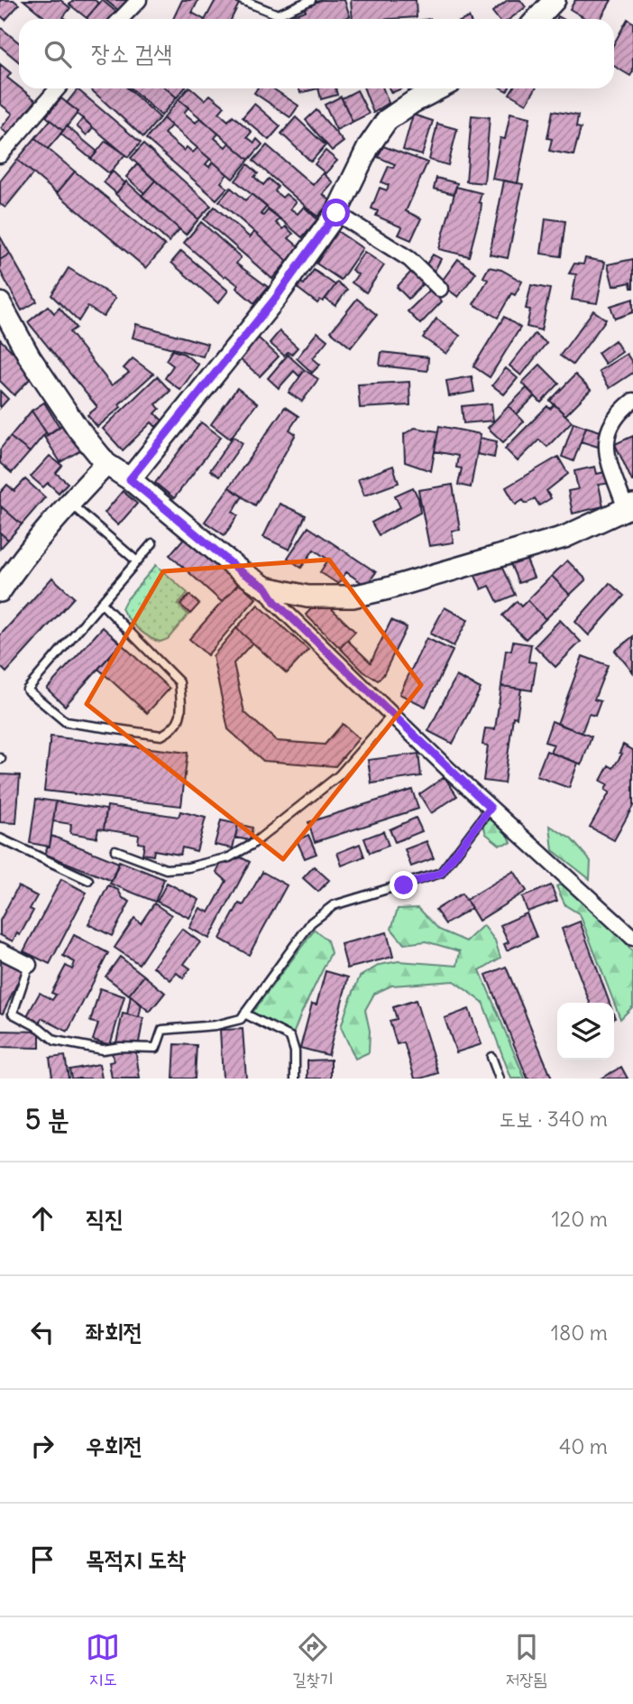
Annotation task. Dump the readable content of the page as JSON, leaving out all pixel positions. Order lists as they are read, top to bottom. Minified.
{"page":{"search":"장소 검색","heading":["5 분","도보 · 340 m"],"list":[["직진","120 m"],["좌회전","180 m"],["우회전","40 m"],"목적지 도착"],"nav":["지도","길찾기","저장됨"]}}
